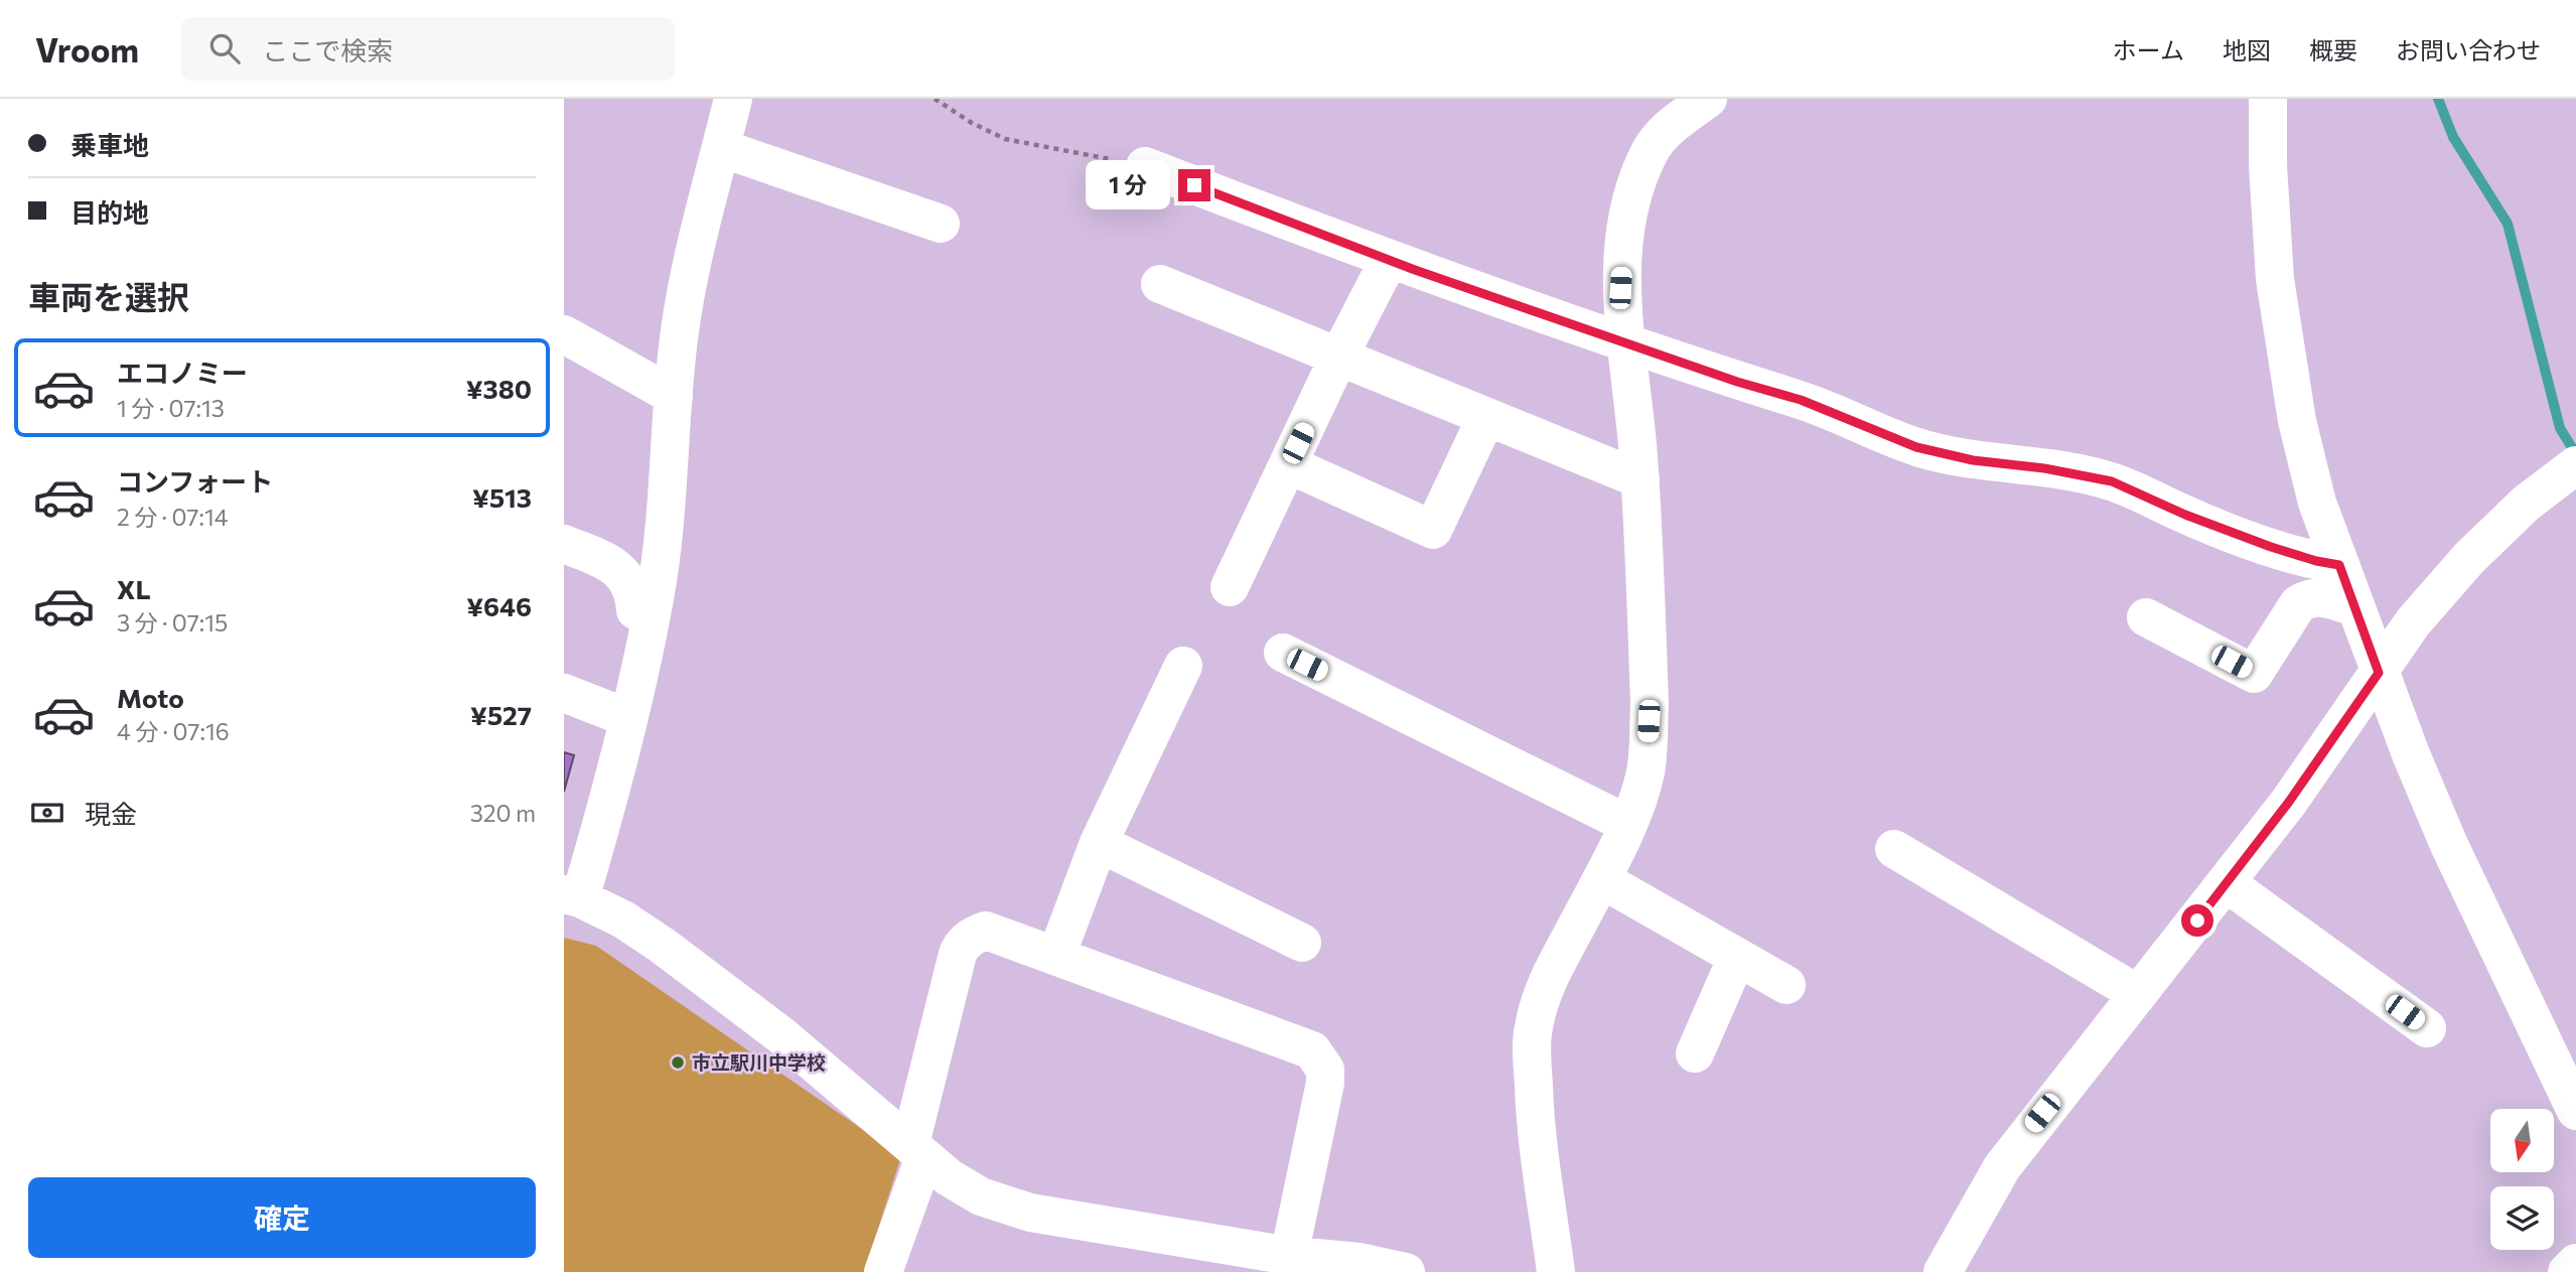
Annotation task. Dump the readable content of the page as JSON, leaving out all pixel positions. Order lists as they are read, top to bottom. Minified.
{"places":["市立駅川中学校"],"north":"bottom","page":{"header":"Vroom","search":"ここで検索","nav":["ホーム","地図","概要","お問い合わせ"],"banner":["乗車地","目的地"],"bubble":"1 分","heading":"車両を選択","list":[{"name":"エコノミー","note":"1 分 · 07:13","value":"¥380"},{"name":"コンフォート","note":"2 分 · 07:14","value":"¥513"},{"name":"XL","note":"3 分 · 07:15","value":"¥646"},{"name":"Moto","note":"4 分 · 07:16","value":"¥527"}],"pay":["現金","320 m"],"buttons":"確定"}}
